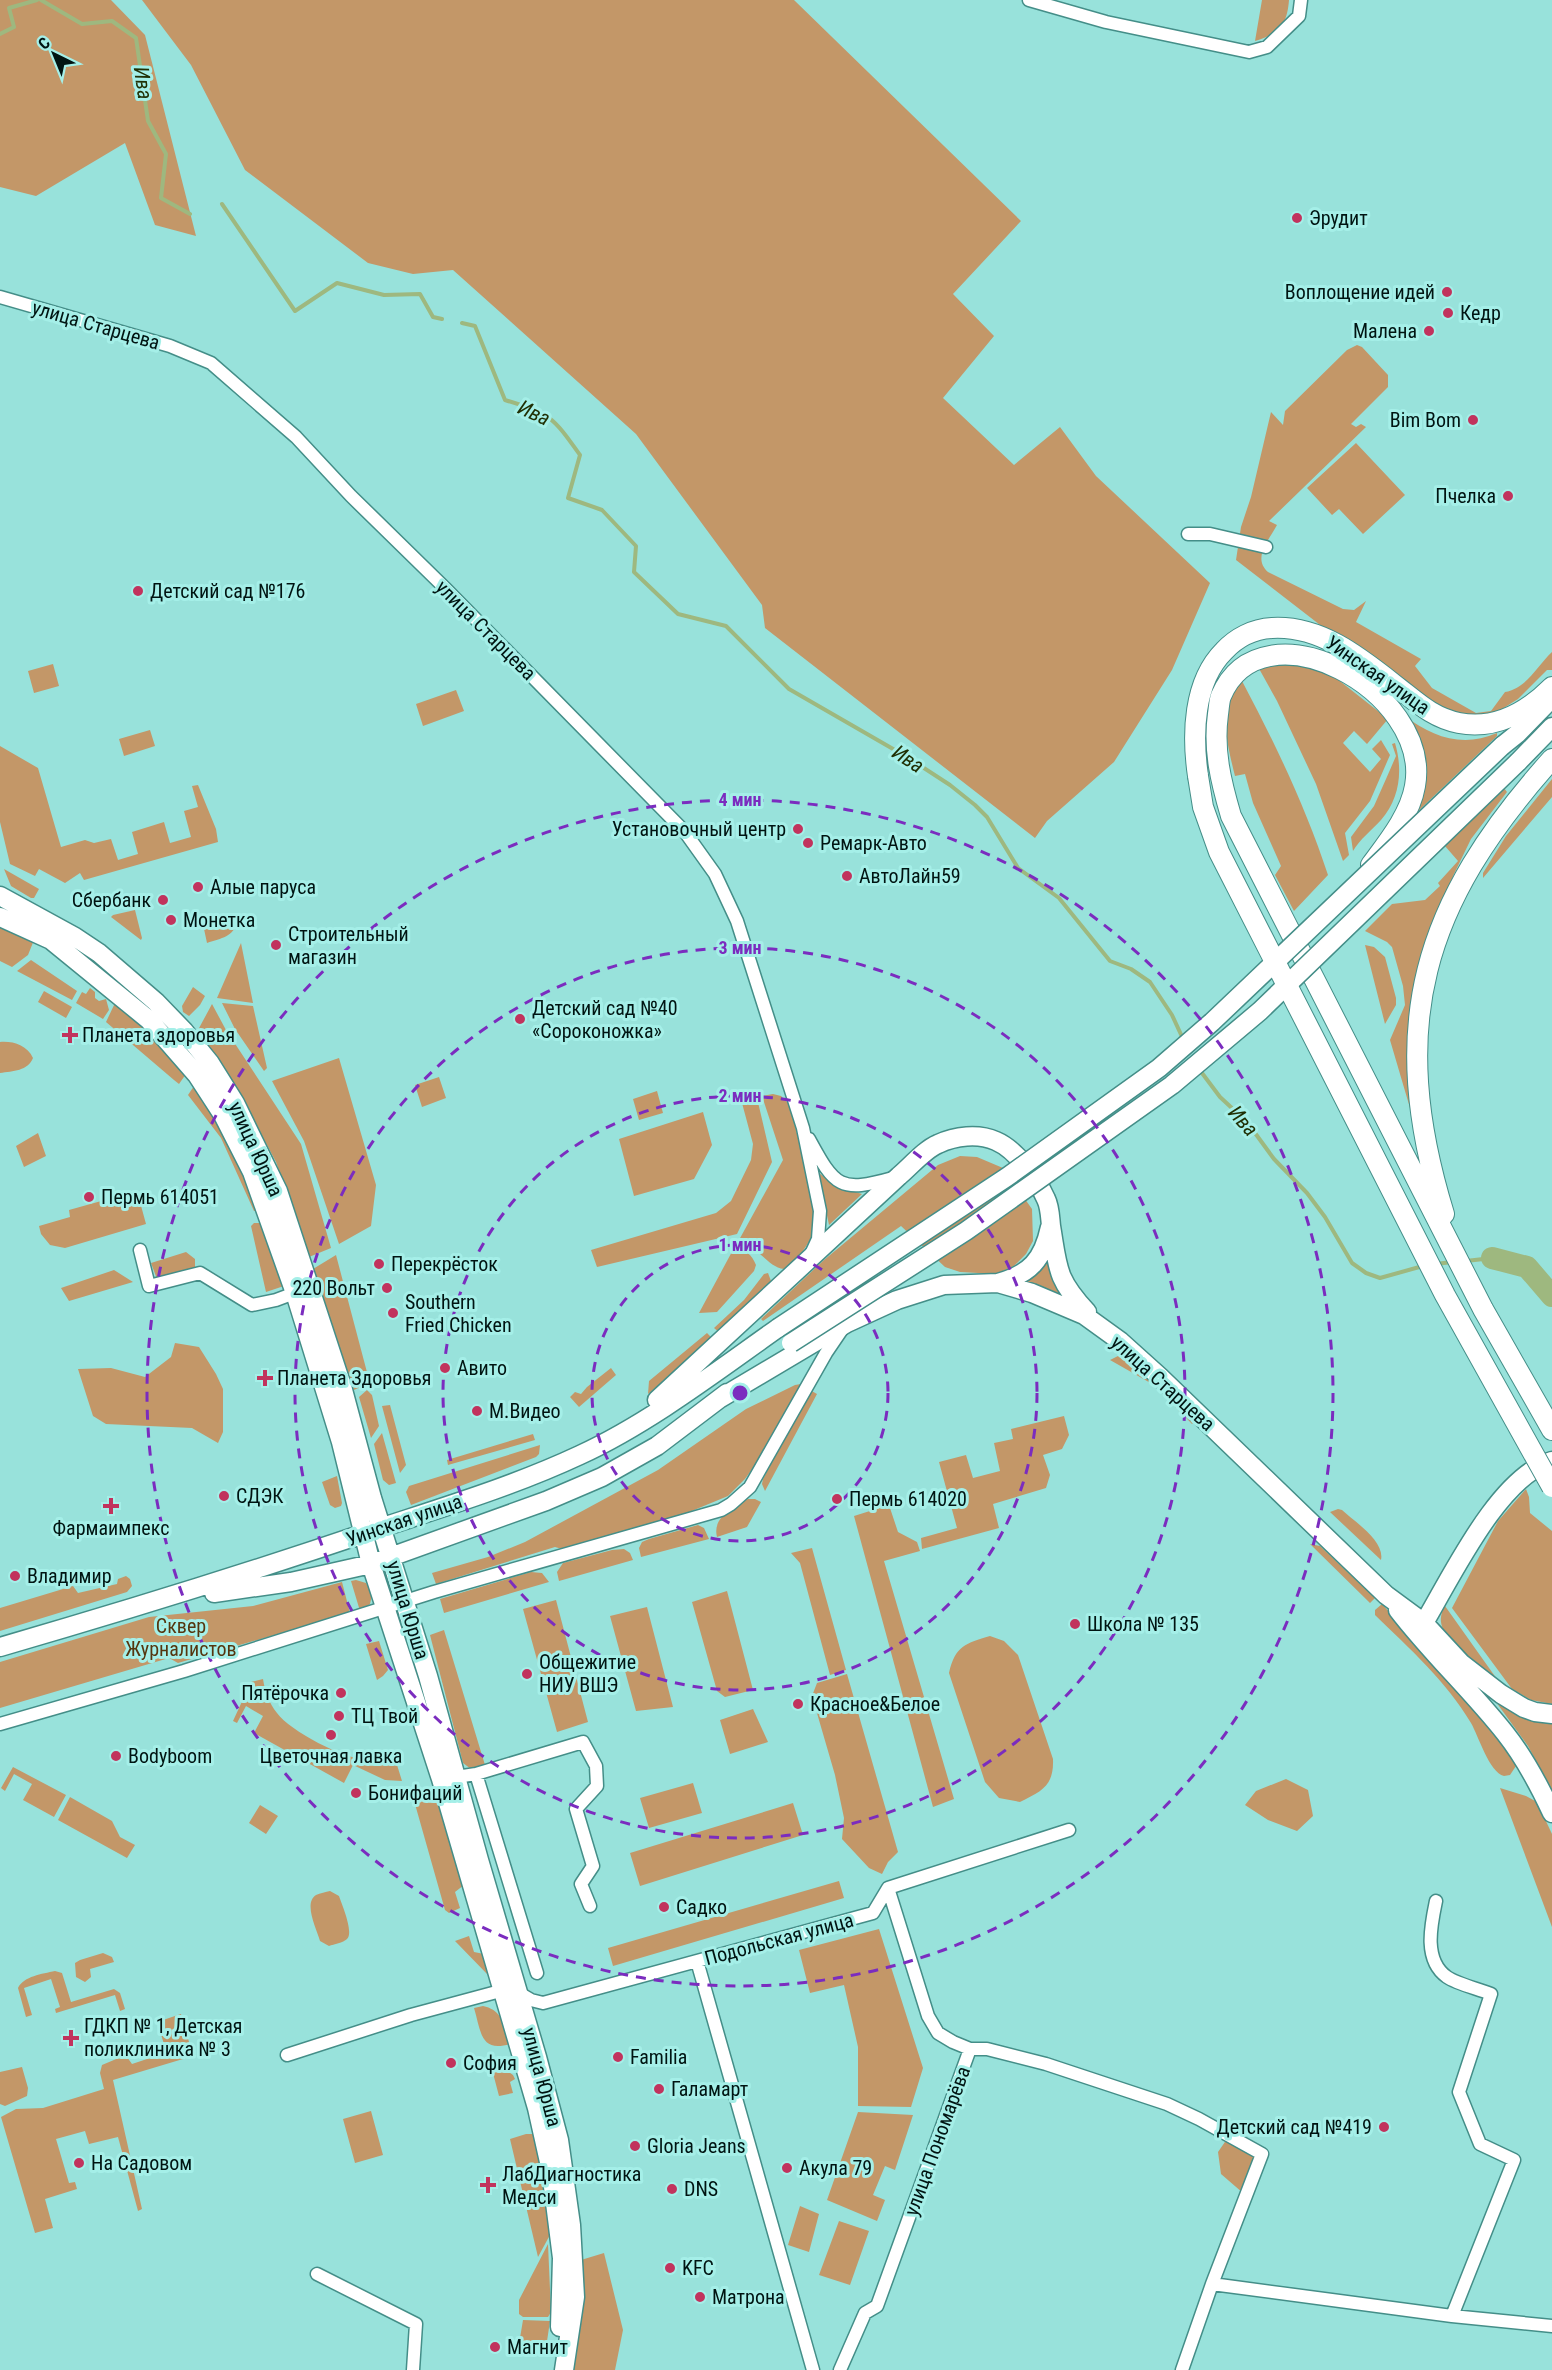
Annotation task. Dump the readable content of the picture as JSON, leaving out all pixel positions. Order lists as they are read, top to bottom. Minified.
{"streets":{"main road":["улица Старцева","Уинская улица","улица Юрша"],"street":["Подольская улица","улица Пономарёва"]},"crossings":[["улица Старцева","Уинская улица"],["Уинская улица","улица Юрша"],["улица Юрша","Подольская улица"],["Подольская улица","улица Пономарёва"]],"water":["Ива"],"parks":["Сквер Журналистов"],"places":{"other":["Эрудит","Воплощение идей","Кедр","Малена","Bim Bom","Пчелка","Детский сад №176","Установочный центр","Ремарк-Авто","АвтоЛайн59","Алые паруса","Сбербанк","Монетка","Строительный магазин","Детский сад №40 «Сороконожка»","Пермь 614051","Перекрёсток","220 Вольт","Southern Fried Chicken","Авито","М.Видео","СДЭК","Пермь 614020","Владимир","Школа № 135","Общежитие НИУ ВШЭ","Пятёрочка","Красное&Белое","ТЦ Твой","Цветочная лавка","Bodyboom","Бонифаций","Садко","Familia","София","Галамарт","Детский сад №419","Gloria Jeans","На Садовом","Акула 79","DNS","KFC","Матрона","Магнит"],"health":["Планета здоровья","Планета Здоровья","Фармаимпекс","ГДКП № 1, Детская поликлиника № 3","ЛабДиагностика Медси"]},"north":"top left","rings":["4 мин","3 мин","2 мин","1 мин"]}
